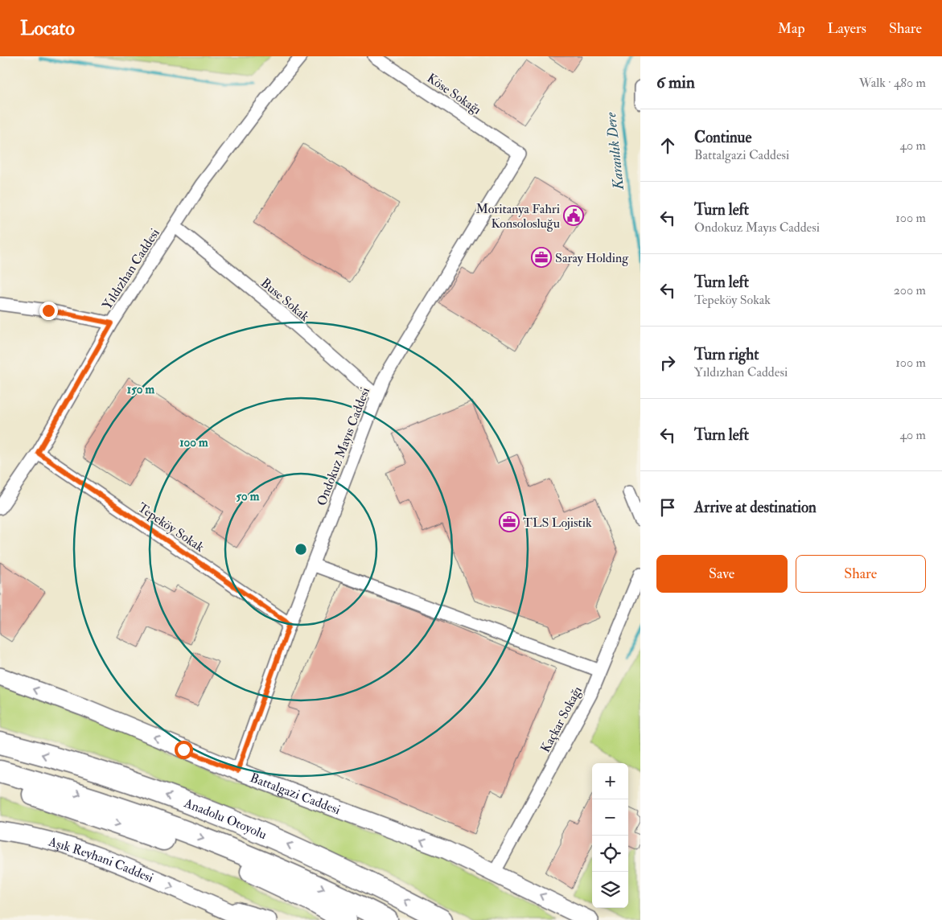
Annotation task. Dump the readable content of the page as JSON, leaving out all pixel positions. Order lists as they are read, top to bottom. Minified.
{"streets":{"highway":["Anadolu Otoyolu"],"main road":["Battalgazi Caddesi","Aşık Reyhani Caddesi"],"street":["Köse Sokağı","Yıldızhan Caddesi","Buse Sokak","Ondokuz Mayıs Caddesi","Tepeköy Sokak","Kaçkar Sokağı"]},"crossings":[["Köse Sokağı","Ondokuz Mayıs Caddesi"],["Yıldızhan Caddesi","Buse Sokak"],["Yıldızhan Caddesi","Tepeköy Sokak"],["Buse Sokak","Ondokuz Mayıs Caddesi"],["Ondokuz Mayıs Caddesi","Tepeköy Sokak"],["Ondokuz Mayıs Caddesi","Battalgazi Caddesi"],["Kaçkar Sokağı","Battalgazi Caddesi"]],"one_way":["Battalgazi Caddesi","Aşık Reyhani Caddesi"],"water":["Karanlık Dere"],"places":{"public building":["Moritanya Fahri Konsolosluğu"],"office":["Saray Holding","TLS Lojistik"]},"page":{"header":"Locato","nav":["Map","Layers","Share"],"heading":["6 min","Walk · 480 m"],"list":[["Continue","Battalgazi Caddesi","40 m"],["Turn left","Ondokuz Mayıs Caddesi","100 m"],["Turn left","Tepeköy Sokak","200 m"],["Turn right","Yıldızhan Caddesi","100 m"],["Turn left","40 m"],"Arrive at destination"],"buttons":["Save","Share"],"map_buttons":["+","−"]},"rings":["150 m","100 m","50 m"]}
